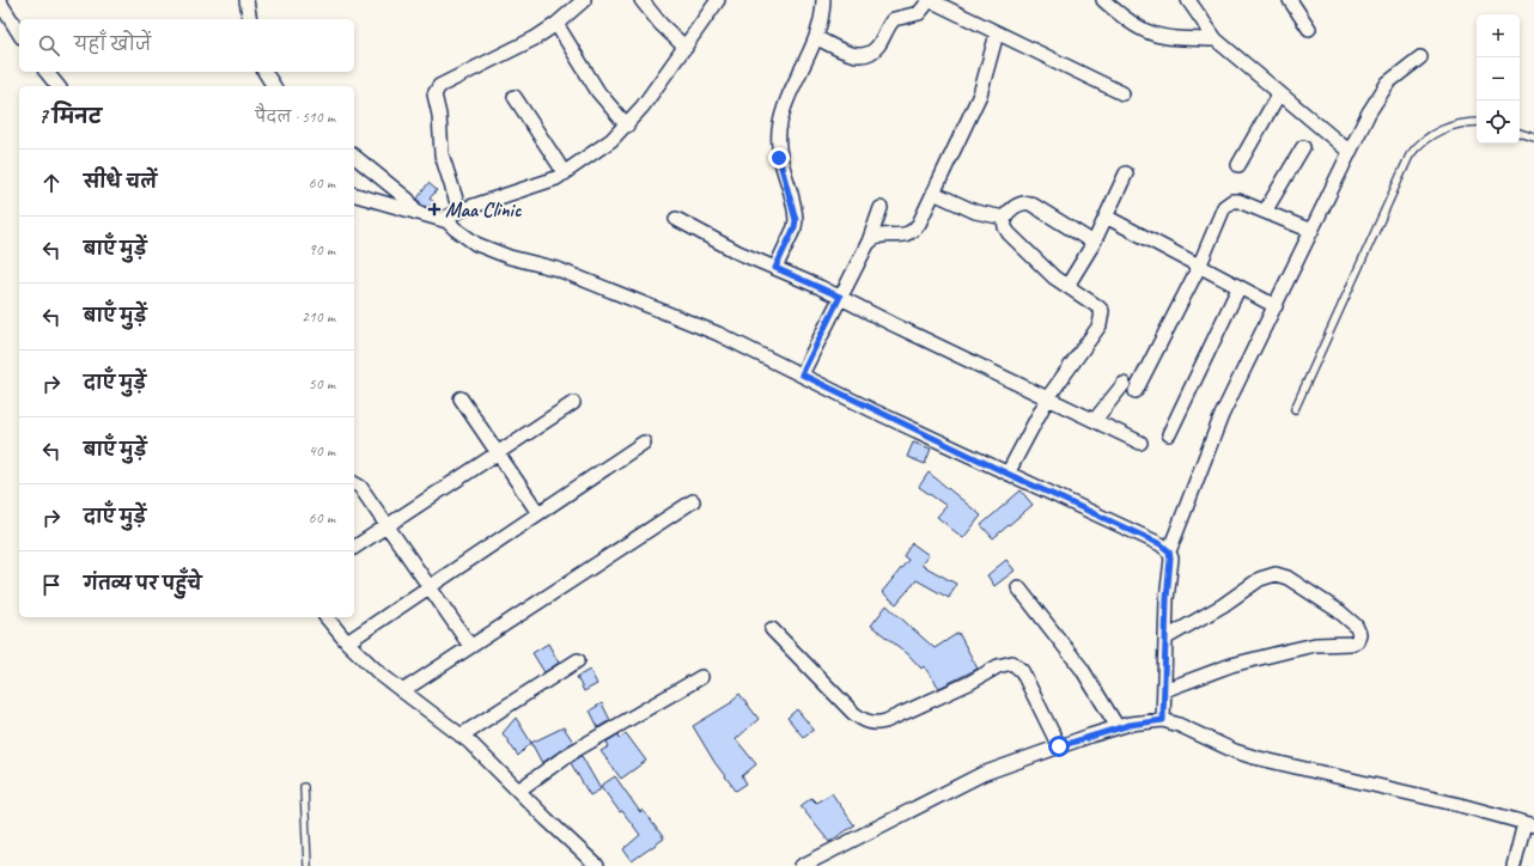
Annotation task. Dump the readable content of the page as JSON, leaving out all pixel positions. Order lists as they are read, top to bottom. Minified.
{"places":{"health":["Maa Clinic"]},"page":{"map_buttons":["+","−"],"search":"यहाँ खोजें","heading":["7 मिनट","पैदल · 510 m"],"list":[["सीधे चलें","60 m"],["बाएँ मुड़ें","90 m"],["बाएँ मुड़ें","210 m"],["दाएँ मुड़ें","50 m"],["बाएँ मुड़ें","40 m"],["दाएँ मुड़ें","60 m"],"गंतव्य पर पहुँचे"]}}
